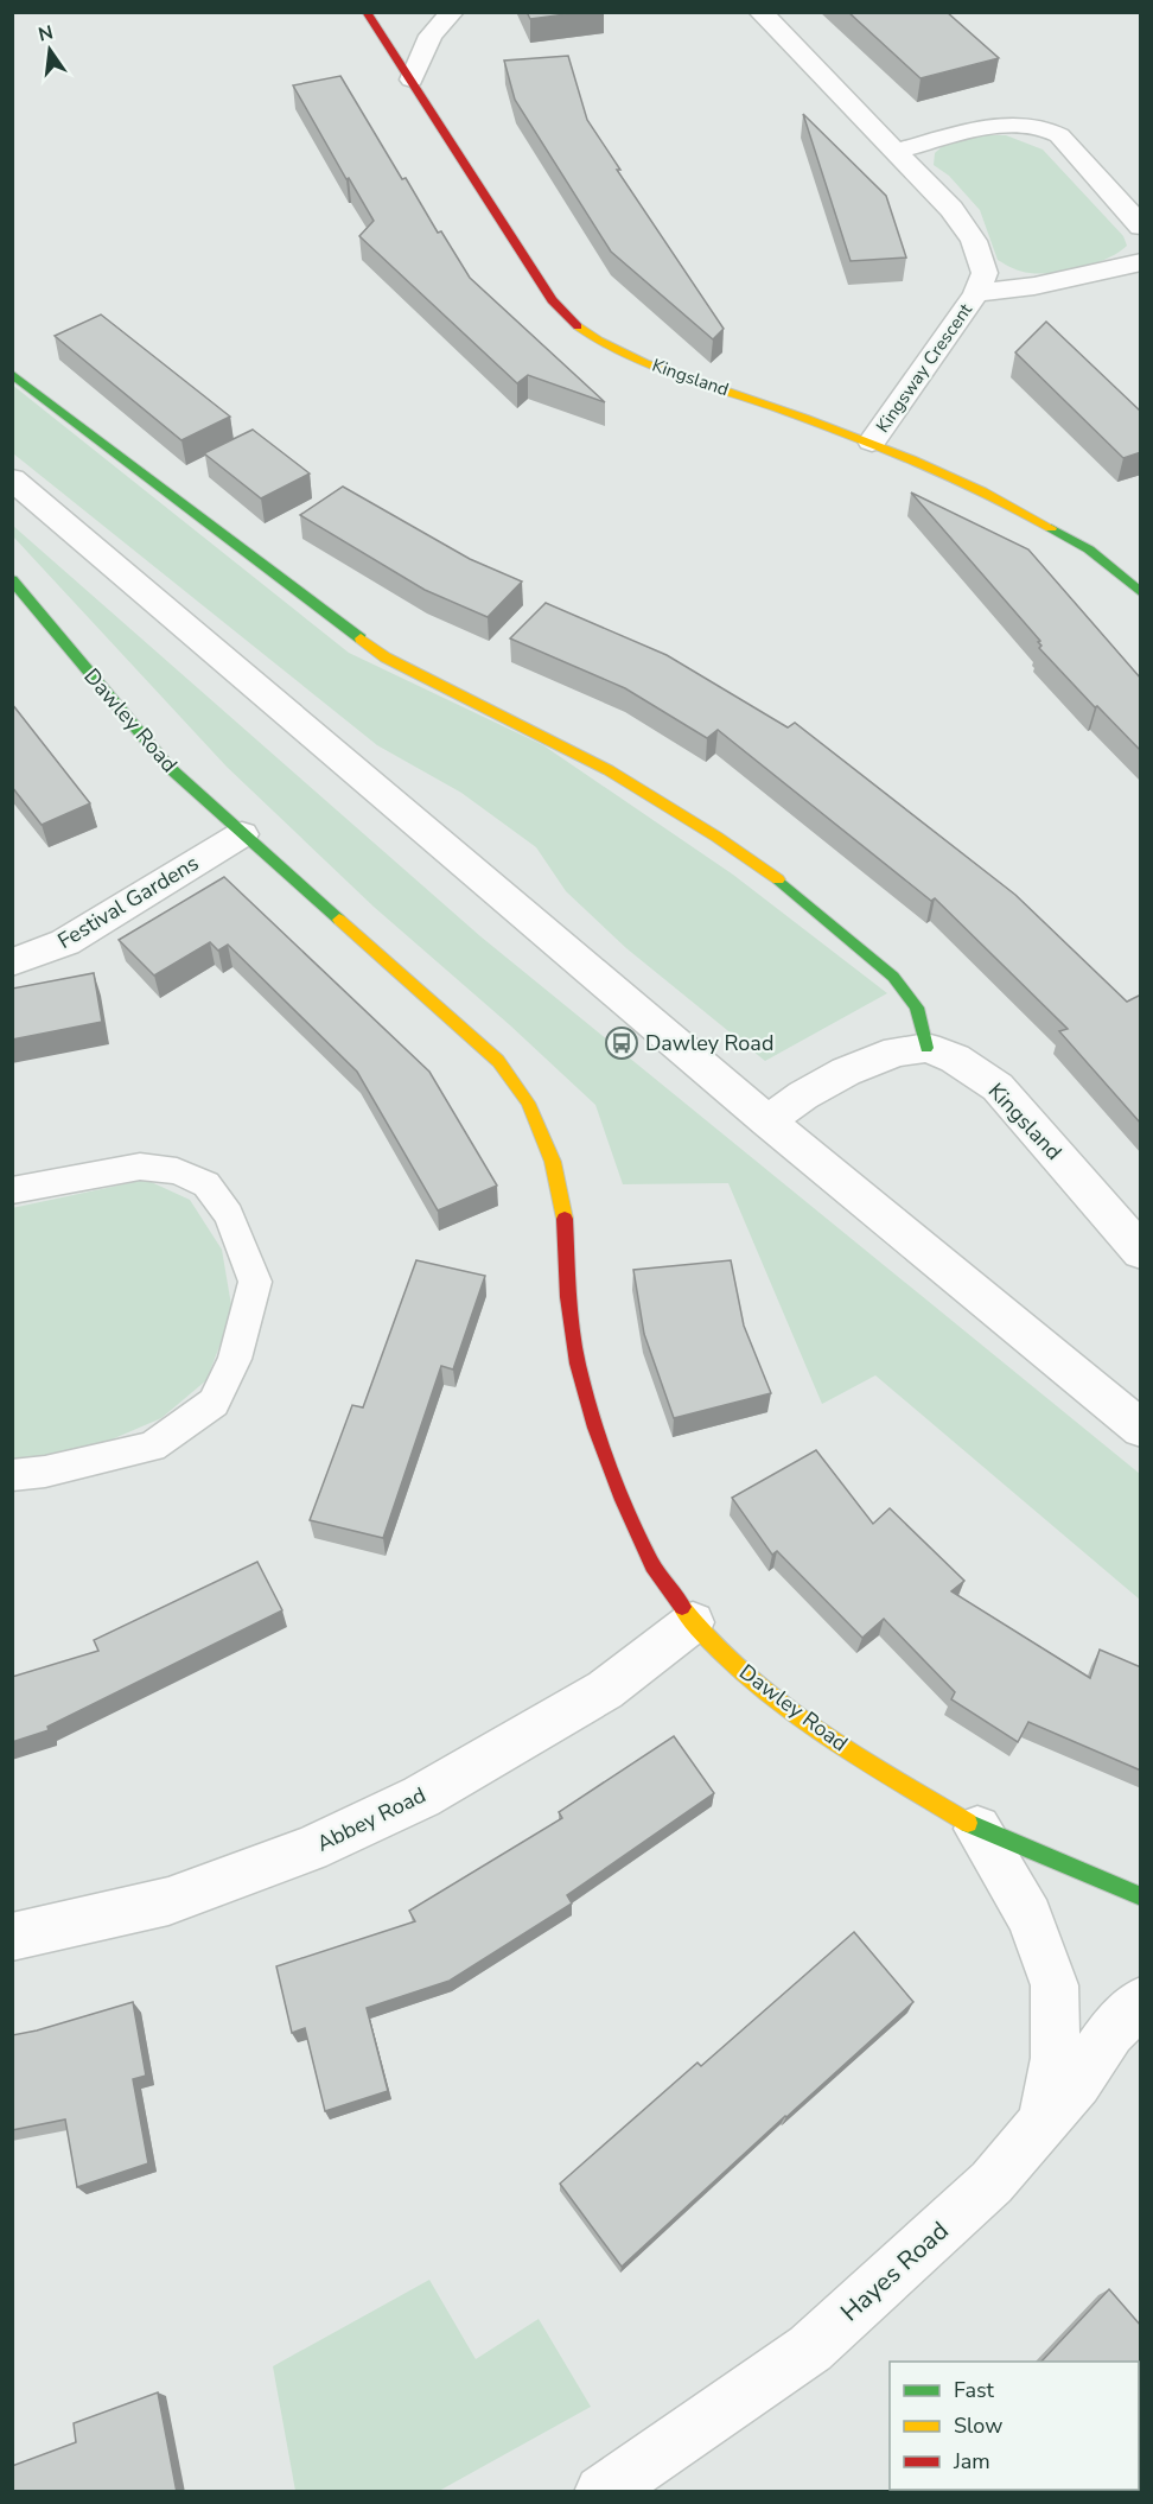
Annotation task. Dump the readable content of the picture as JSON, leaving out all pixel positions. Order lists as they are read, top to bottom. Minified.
{"streets":{"street":["Kingsway Crescent","Kingsland","Dawley Road","Festival Gardens","Abbey Road","Hayes Road"]},"crossings":[["Kingsway Crescent","Kingsland"],["Dawley Road","Festival Gardens"],["Dawley Road","Abbey Road"]],"places":{"bus stop":["Dawley Road"]},"legend":["Fast","Slow","Jam"],"north":"top"}
